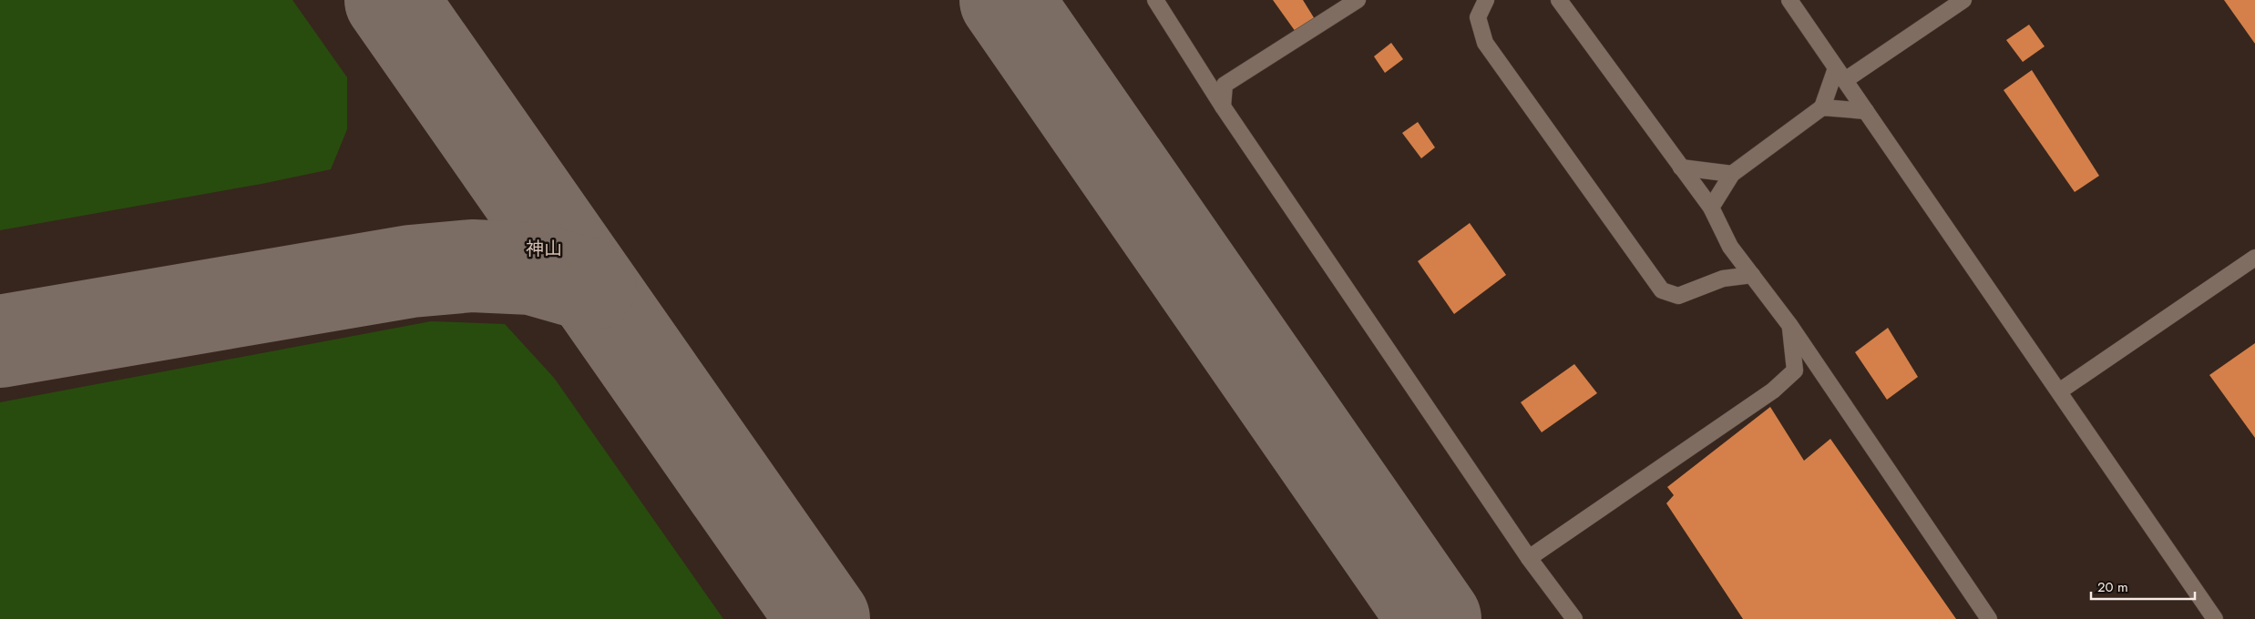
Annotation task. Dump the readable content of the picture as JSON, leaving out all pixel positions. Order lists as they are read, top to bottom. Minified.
{"districts":["神山"],"scale_bar":"20 m"}
